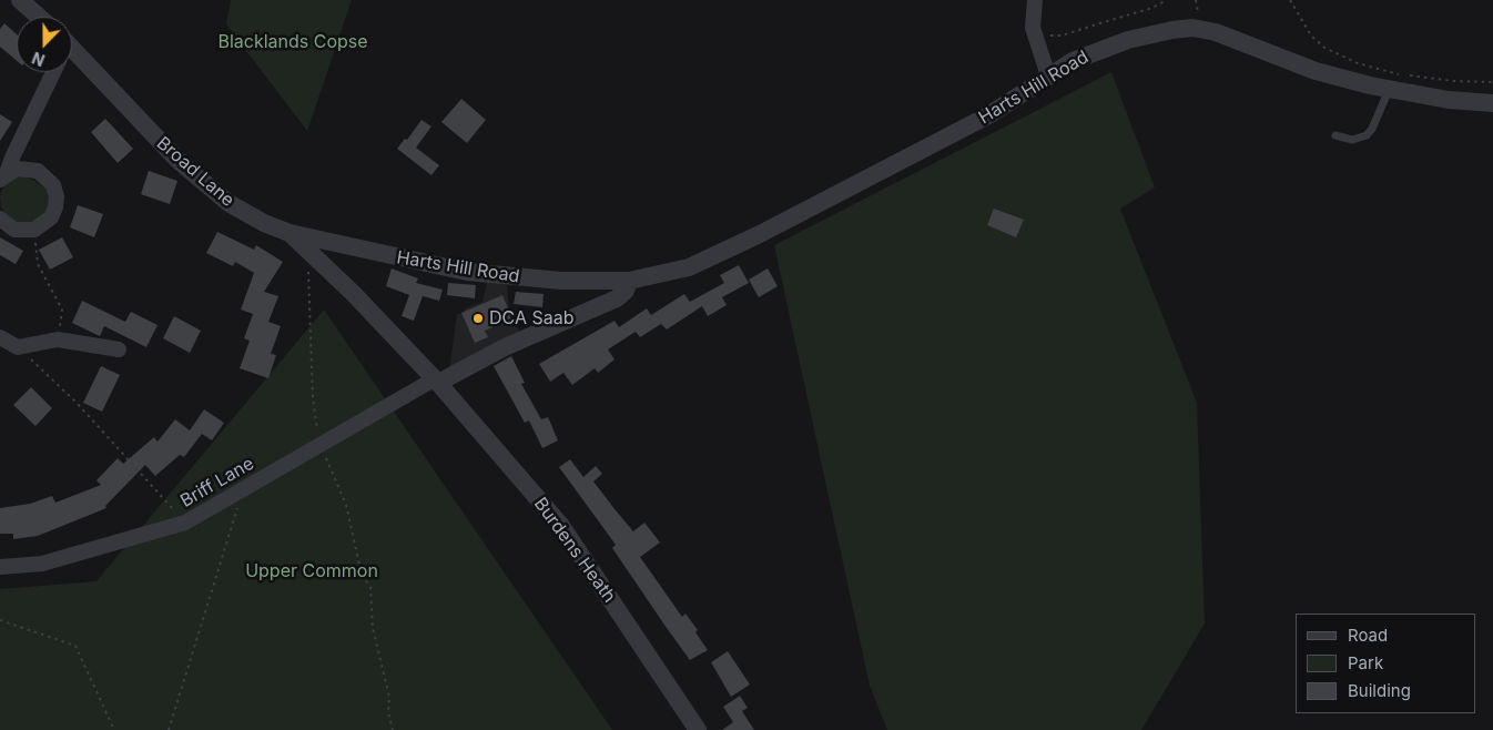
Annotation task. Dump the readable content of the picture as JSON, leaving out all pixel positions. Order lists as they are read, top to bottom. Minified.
{"streets":{"street":["Harts Hill Road","Broad Lane","Briff Lane","Burdens Heath"]},"crossings":[["Harts Hill Road","Broad Lane"],["Broad Lane","Briff Lane"],["Broad Lane","Burdens Heath"],["Briff Lane","Burdens Heath"]],"parks":["Blacklands Copse","Upper Common"],"places":["DCA Saab"],"legend":["Road","Park","Building"],"north":"bottom"}
